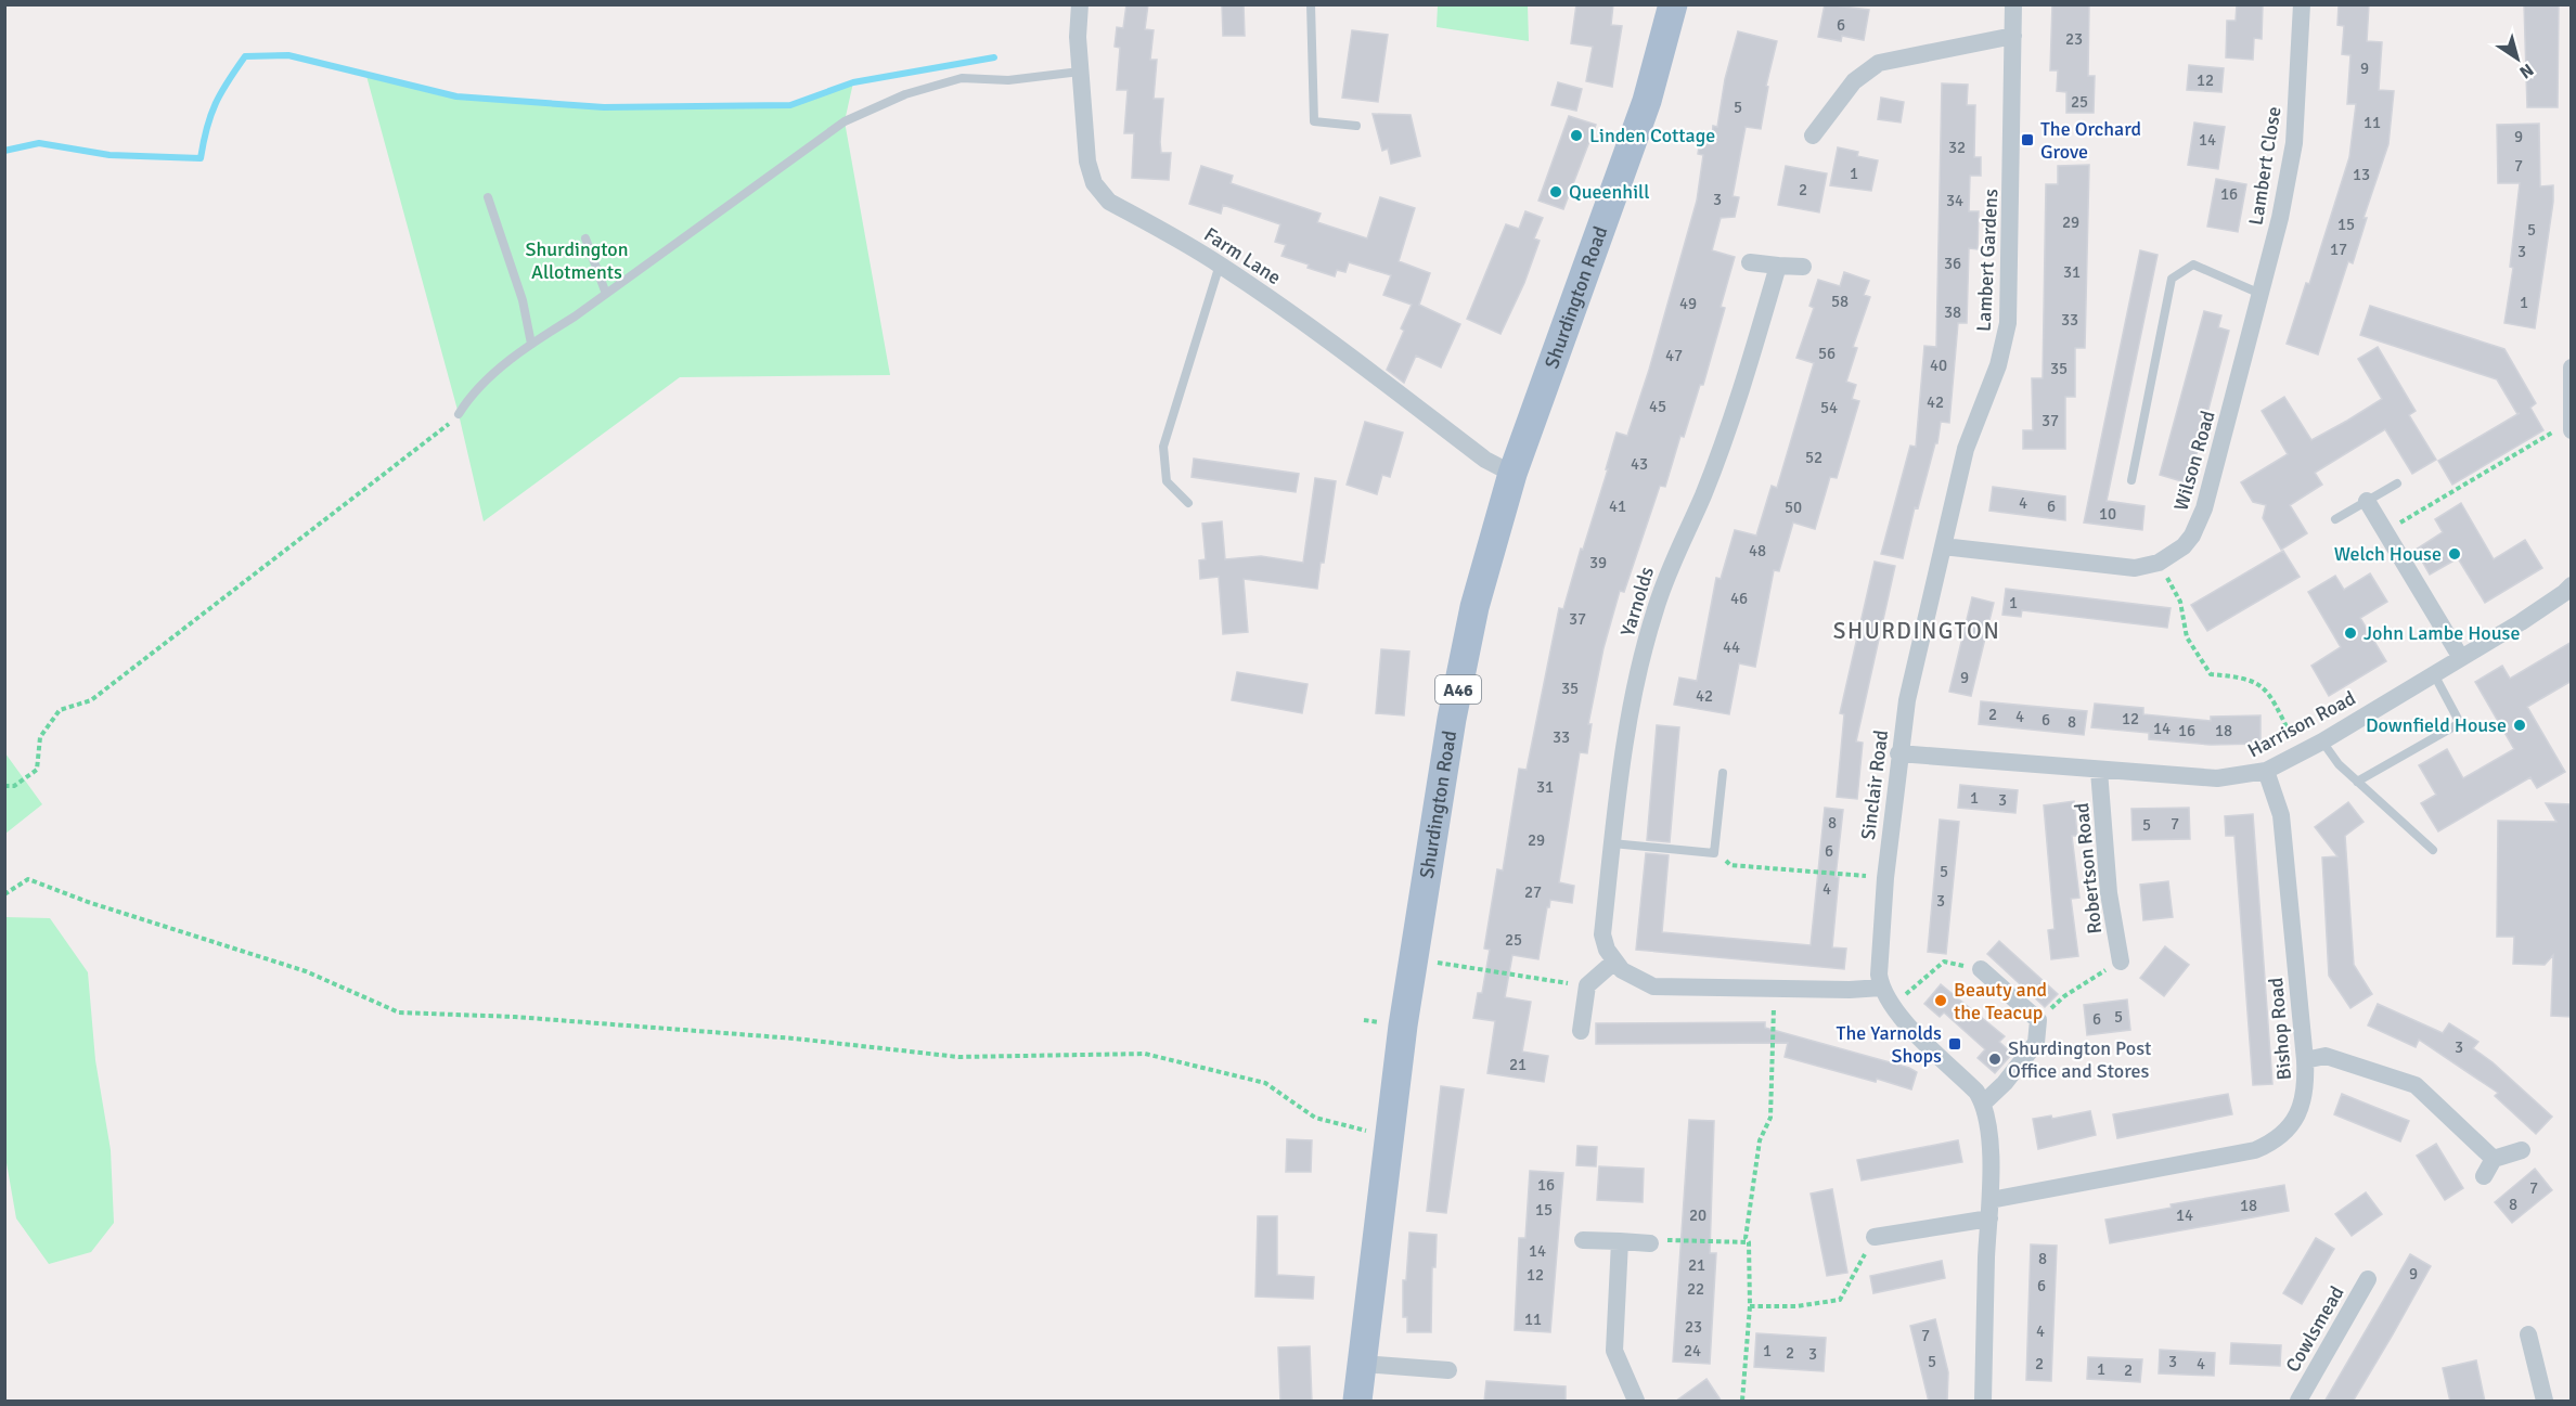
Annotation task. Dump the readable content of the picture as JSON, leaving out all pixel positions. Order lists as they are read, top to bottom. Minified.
{"streets":{"main road":["Shurdington Road","A46"],"street":["Lambert Close","Farm Lane","Lambert Gardens","Wilson Road","Yarnolds","Harrison Road","Sinclair Road","Robertson Road","Bishop Road","Cowlsmead"]},"crossings":[["Lambert Close","Wilson Road"],["Farm Lane","Shurdington Road"],["Lambert Gardens","Wilson Road"],["Lambert Gardens","Sinclair Road"],["Wilson Road","Sinclair Road"],["Harrison Road","Sinclair Road"],["Harrison Road","Robertson Road"],["Harrison Road","Bishop Road"]],"districts":["SHURDINGTON"],"parks":["Shurdington Allotments"],"places":{"other":["Linden Cottage","Queenhill","Welch House","John Lambe House","Downfield House","Beauty and the Teacup","Shurdington Post Office and Stores"],"transit":["The Orchard Grove","The Yarnolds Shops"]},"house_numbers":["6","23","9","12","25","5","11","9","14","32","7","1","13","2","16","3","34","29","15","5","17","3","36","31","58","1","49","38","33","56","47","40","35","42","45","54","37","52","43","4","41","6","50","10","48","39","46","1","37","44","9","35","42","2","4","12","6","8","14","16","18","33","31","1","3","8","7","5","29","6","5","4","27","3","25","5","6","3","21","16","7","8","18","15","20","14","14","8","21","9","12","6","22","11","23","4","7","24","1","2","3","5","3","2","4","1","2"],"north":"bottom right"}
